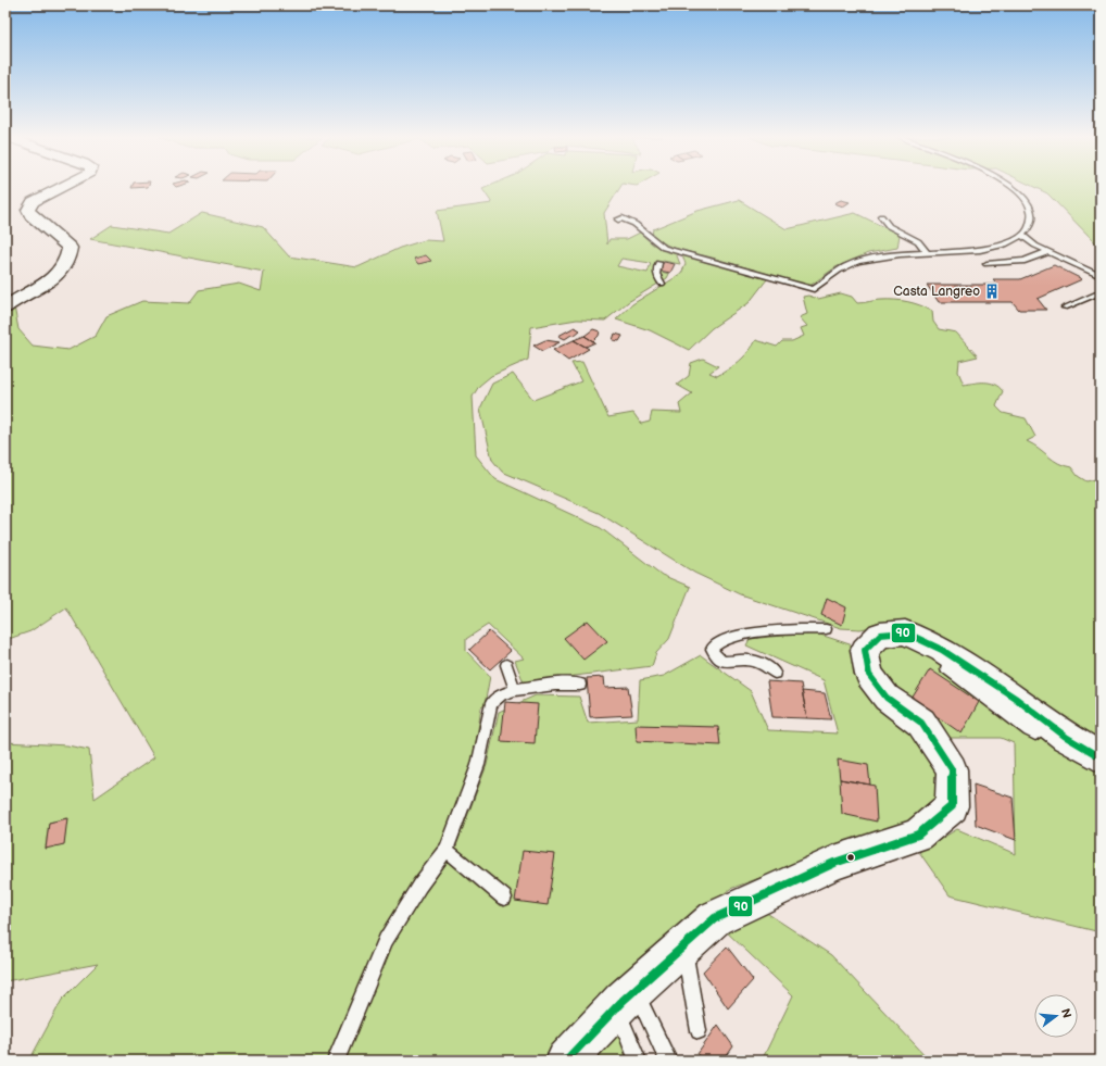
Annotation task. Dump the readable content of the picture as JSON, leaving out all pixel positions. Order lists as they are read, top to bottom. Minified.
{"places":{"building":["Casta Langreo"]},"lines":["transit line 90"],"north":"right"}
